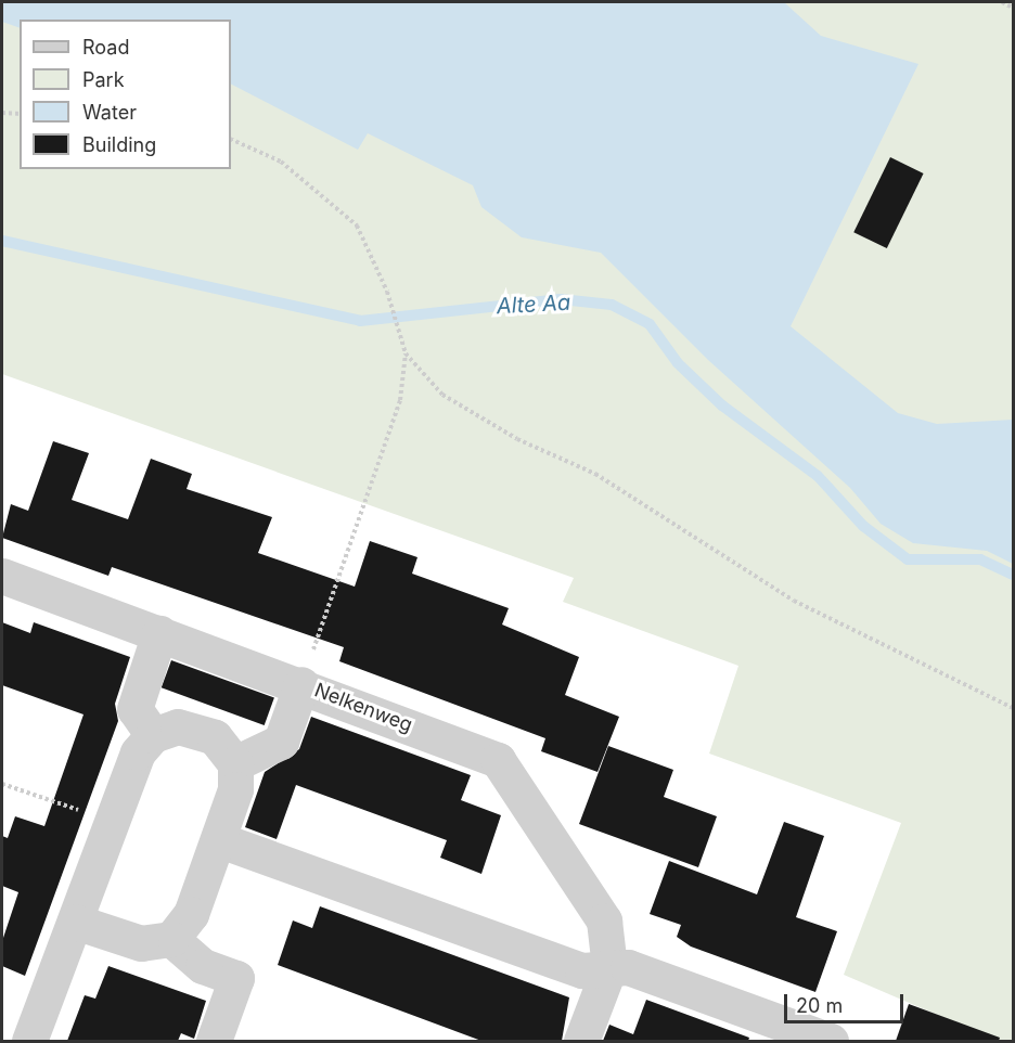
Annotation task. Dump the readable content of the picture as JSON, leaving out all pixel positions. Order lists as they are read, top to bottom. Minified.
{"streets":{"street":["Nelkenweg"]},"water":["Alte Aa"],"legend":["Road","Park","Water","Building"],"scale_bar":"20 m"}
